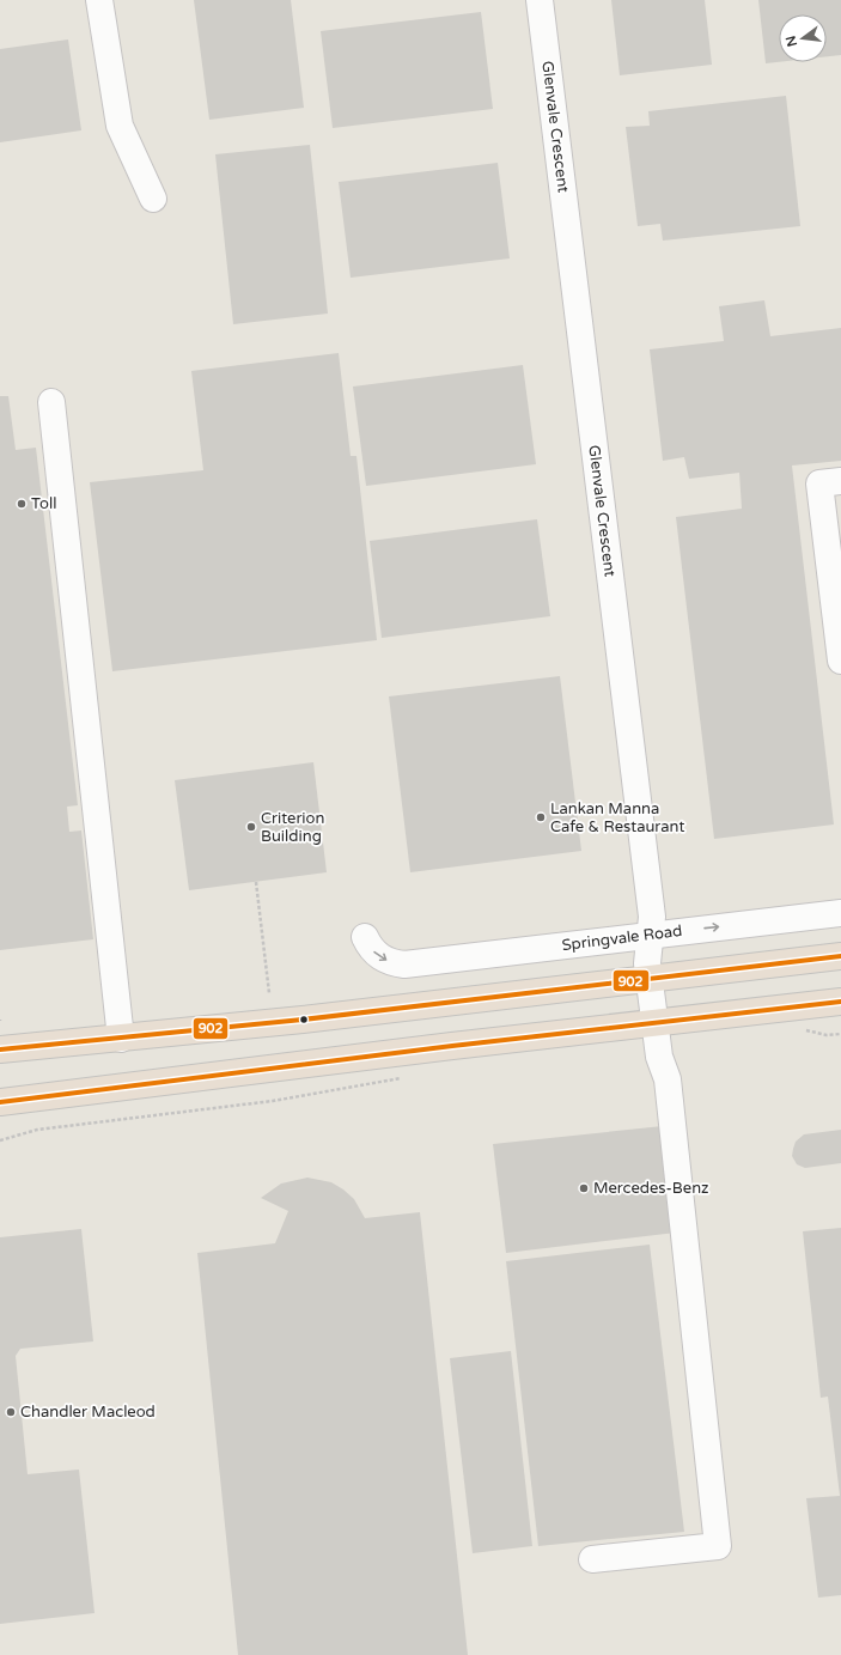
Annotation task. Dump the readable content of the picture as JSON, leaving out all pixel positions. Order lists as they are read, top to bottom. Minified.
{"streets":{"street":["Glenvale Crescent","Springvale Road"]},"crossings":[["Glenvale Crescent","Springvale Road"]],"one_way":["Springvale Road"],"places":["Toll","Lankan Manna Cafe & Restaurant","Criterion Building","Mercedes-Benz","Chandler Macleod"],"lines":["transit line 902"],"north":"left"}
